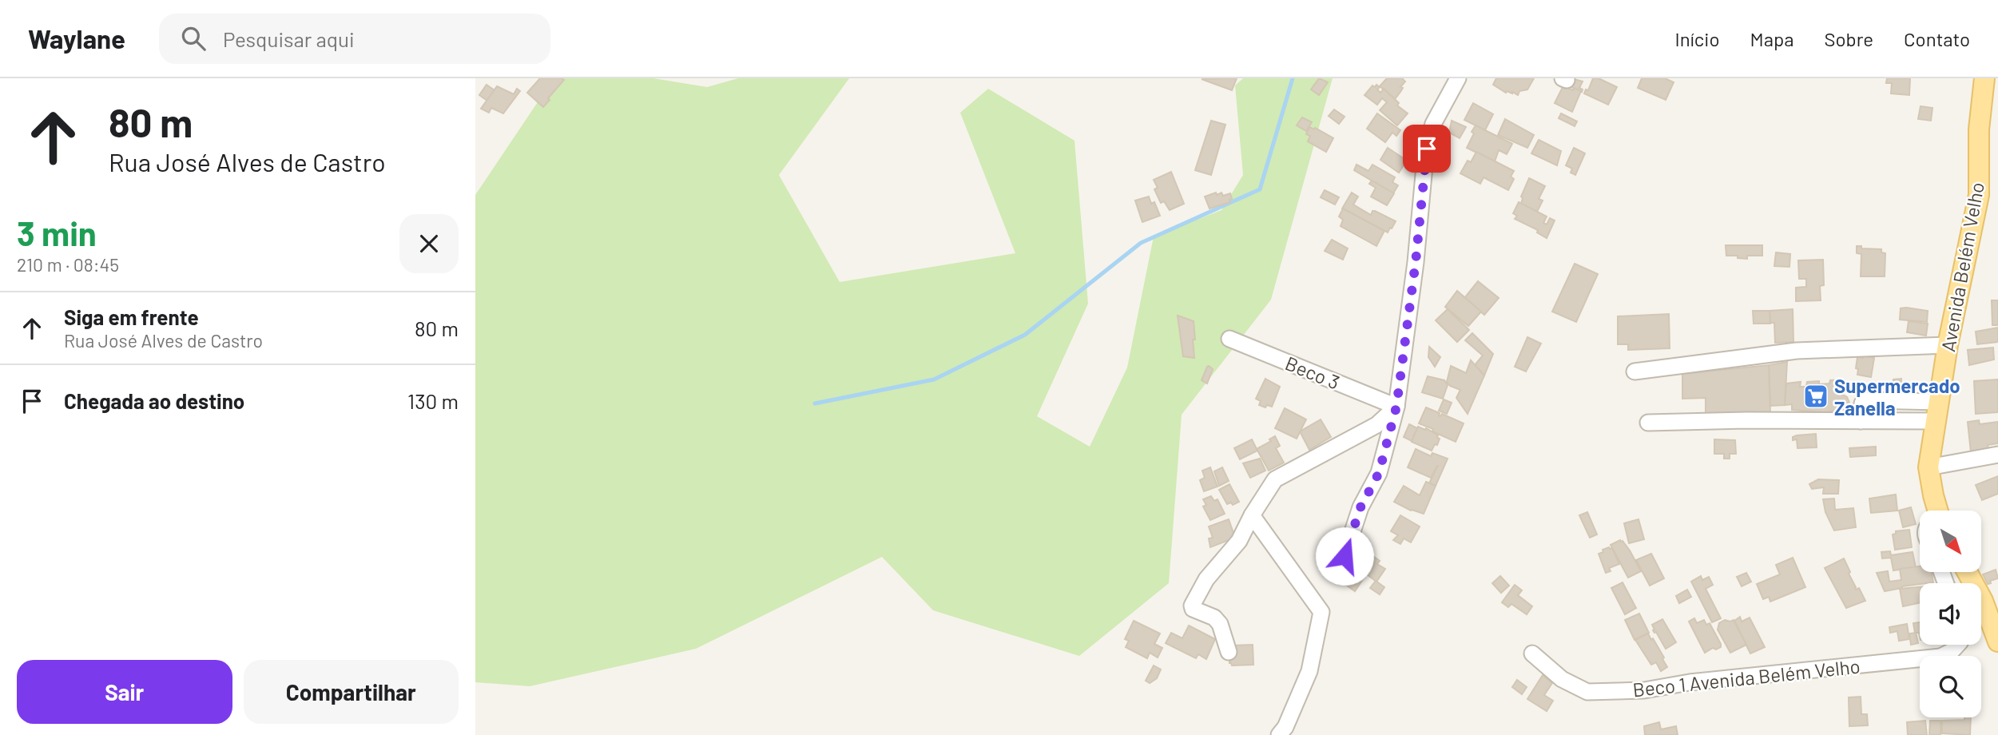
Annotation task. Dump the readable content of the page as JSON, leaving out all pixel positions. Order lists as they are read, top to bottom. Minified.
{"streets":{"main road":["Avenida Belém Velho"],"street":["Beco 3","Beco 1 Avenida Belém Velho"]},"places":{"supermarket":["Supermercado Zanella"]},"north":"bottom right","page":{"header":"Waylane","search":"Pesquisar aqui","nav":["Início","Mapa","Sobre","Contato"],"turn":["80 m","Rua José Alves de Castro"],"heading":["3 min","210 m · 08:45"],"list":[{"name":"Siga em frente","note":"Rua José Alves de Castro","value":"80 m"},{"name":"Chegada ao destino","value":"130 m"}],"buttons":["Sair","Compartilhar"]}}
